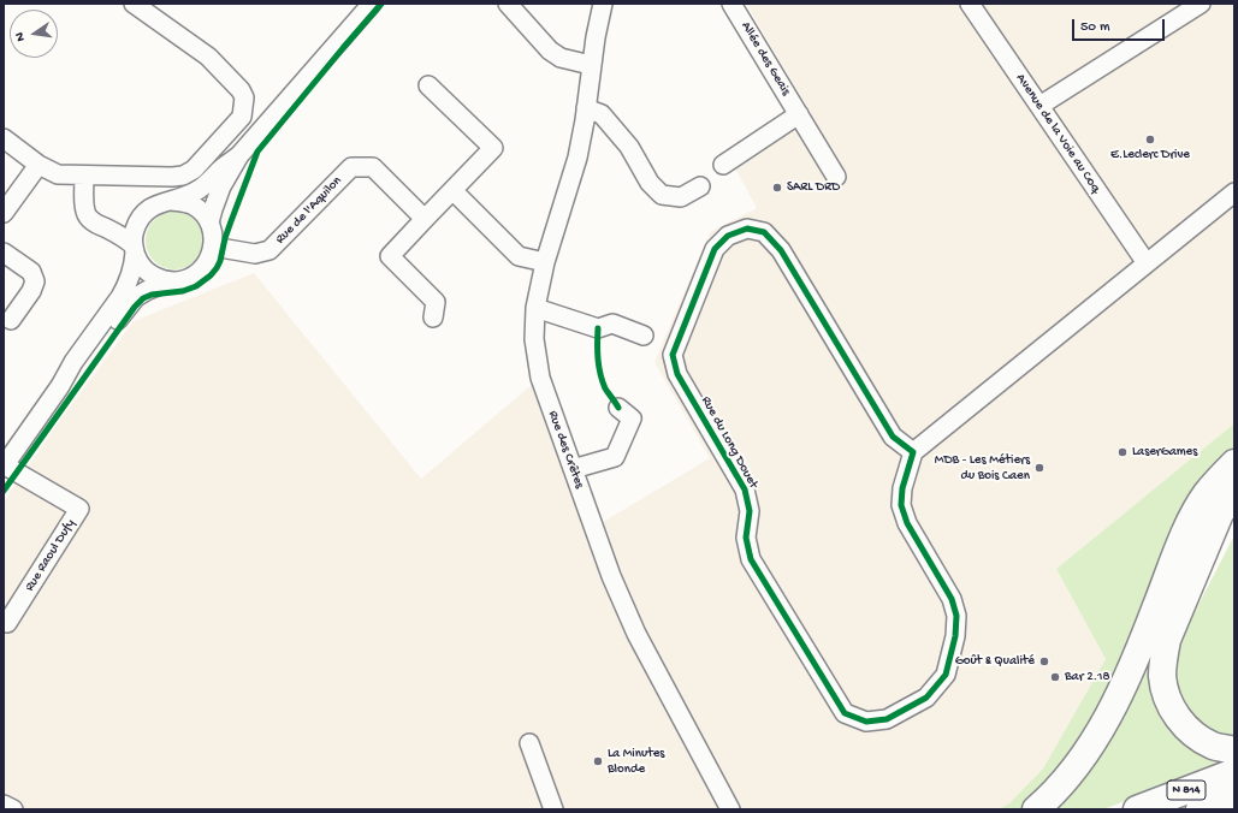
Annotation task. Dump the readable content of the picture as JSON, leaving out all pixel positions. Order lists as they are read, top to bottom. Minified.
{"streets":{"highway":["N 814"],"street":["Allée des Geais","Avenue de la Voie au Coq","Rue de l'Aquilon","Rue du Long Douet","Rue des Crêtes","Rue Raoul Dufy"]},"places":["E.Leclerc Drive","SARL DRD","LaserGames","MDB - Les Métiers du Bois Caen","Goût & Qualité","Bar 2.18","La Minutes Blonde"],"scale_bar":"50 m","north":"left"}
